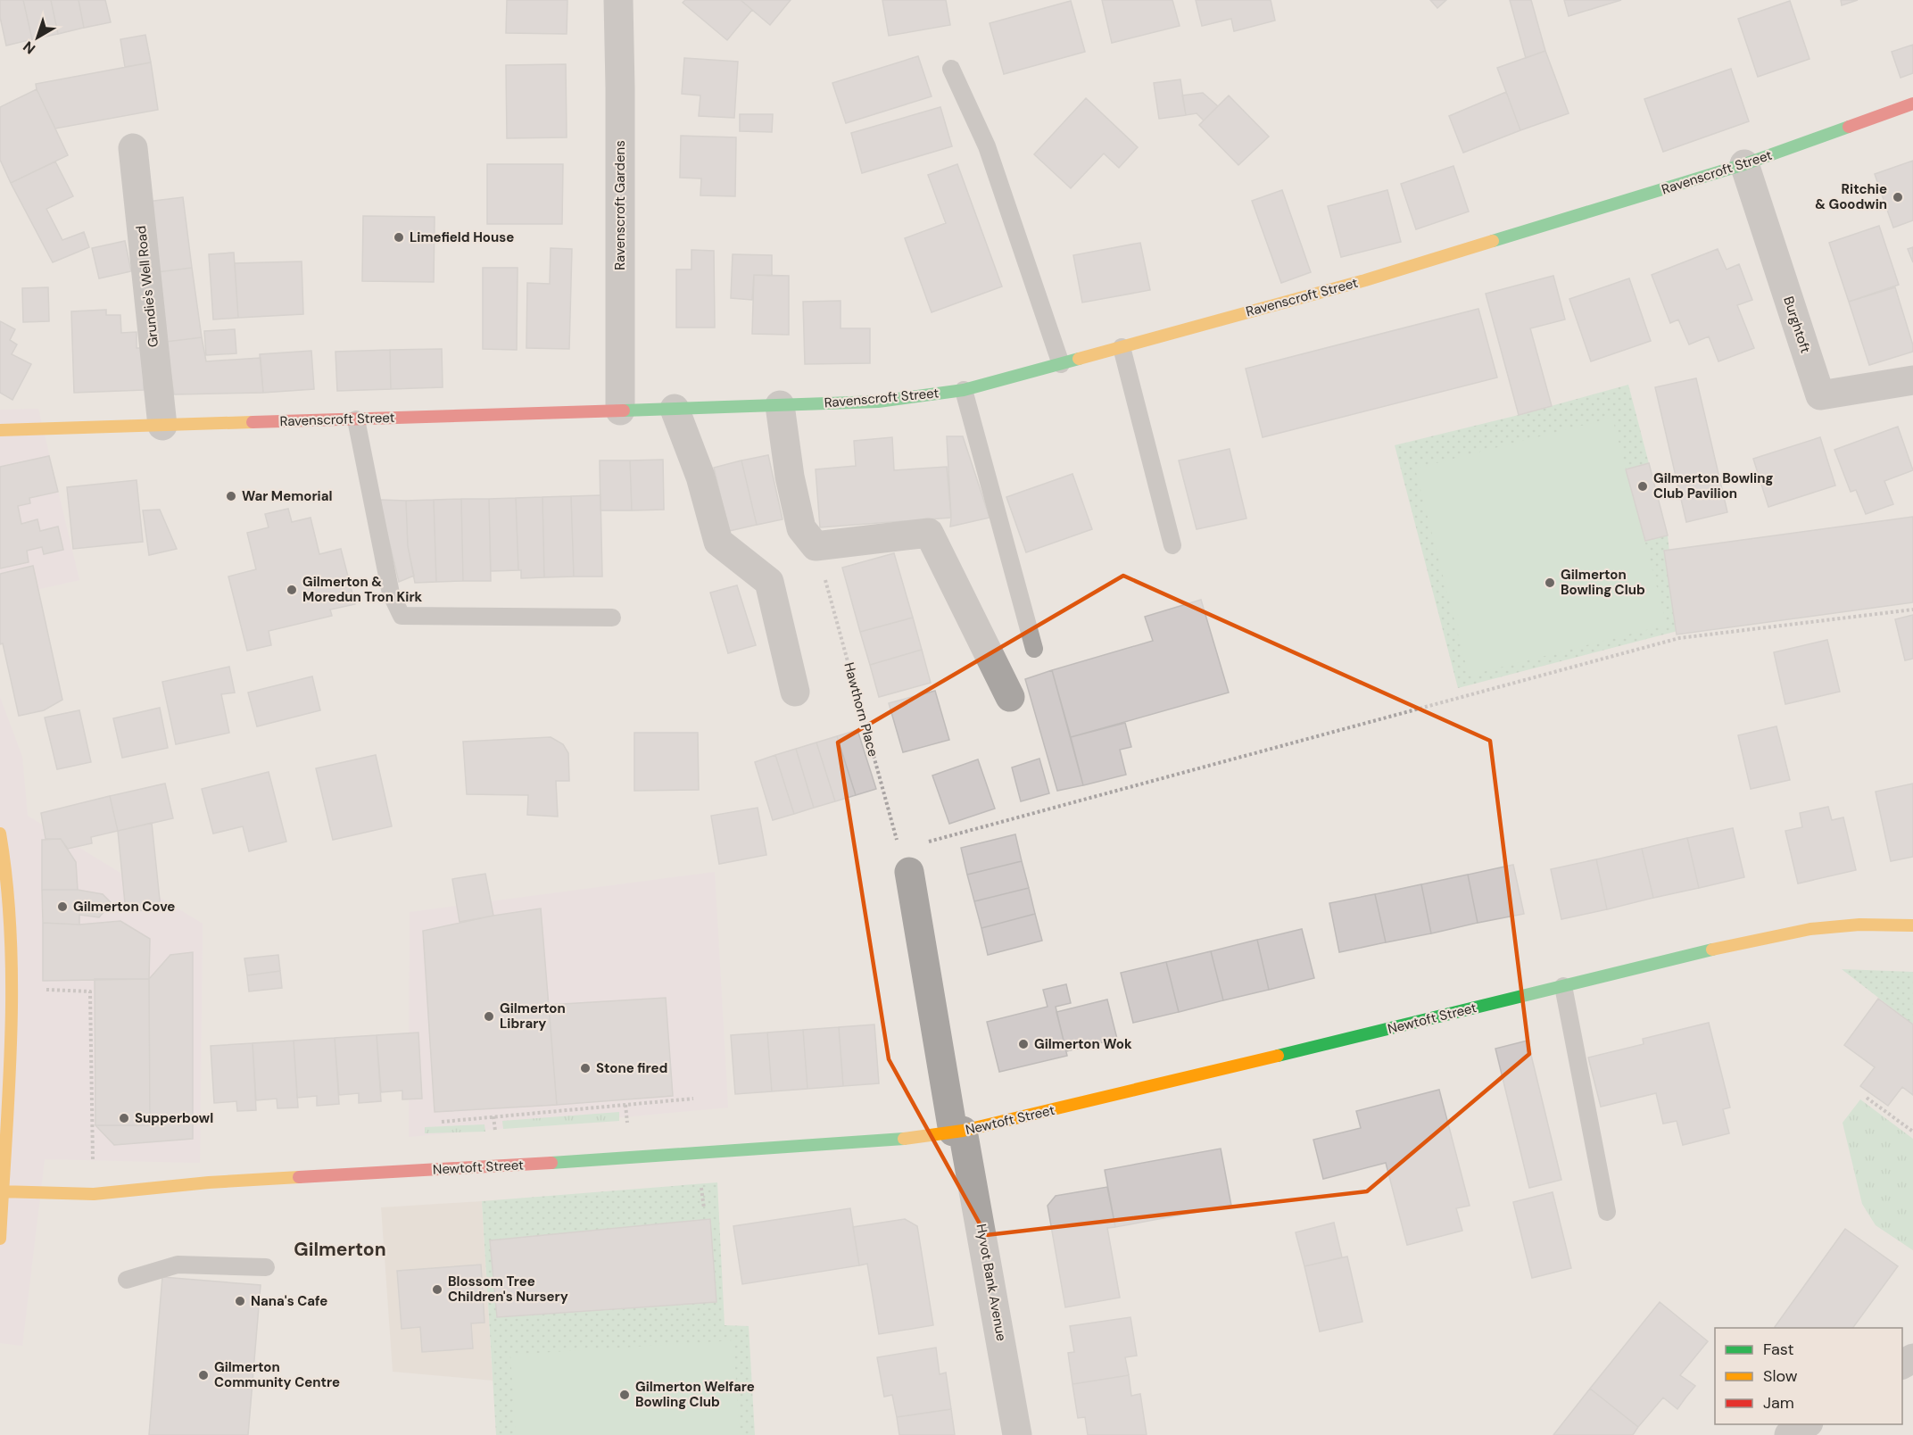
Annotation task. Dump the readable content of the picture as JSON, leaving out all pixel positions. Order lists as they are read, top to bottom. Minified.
{"streets":{"main road":["Ravenscroft Street","Newtoft Street"],"street":["Ravenscroft Gardens","Grundie's Well Road","Burghtoft","Hyvot Bank Avenue"],"path":["Hawthorn Place"]},"crossings":[["Ravenscroft Street","Ravenscroft Gardens"],["Ravenscroft Street","Grundie's Well Road"],["Ravenscroft Street","Burghtoft"],["Hawthorn Place","Newtoft Street"],["Newtoft Street","Hyvot Bank Avenue"]],"districts":["Gilmerton"],"places":["Ritchie & Goodwin","Limefield House","Gilmerton Bowling Club Pavilion","War Memorial","Gilmerton Bowling Club","Gilmerton & Moredun Tron Kirk","Gilmerton Cove","Gilmerton Library","Gilmerton Wok","Stone fired","Supperbowl","Blossom Tree Children's Nursery","Nana's Cafe","Gilmerton Community Centre","Gilmerton Welfare Bowling Club"],"legend":["Fast","Slow","Jam"],"north":"bottom left"}
